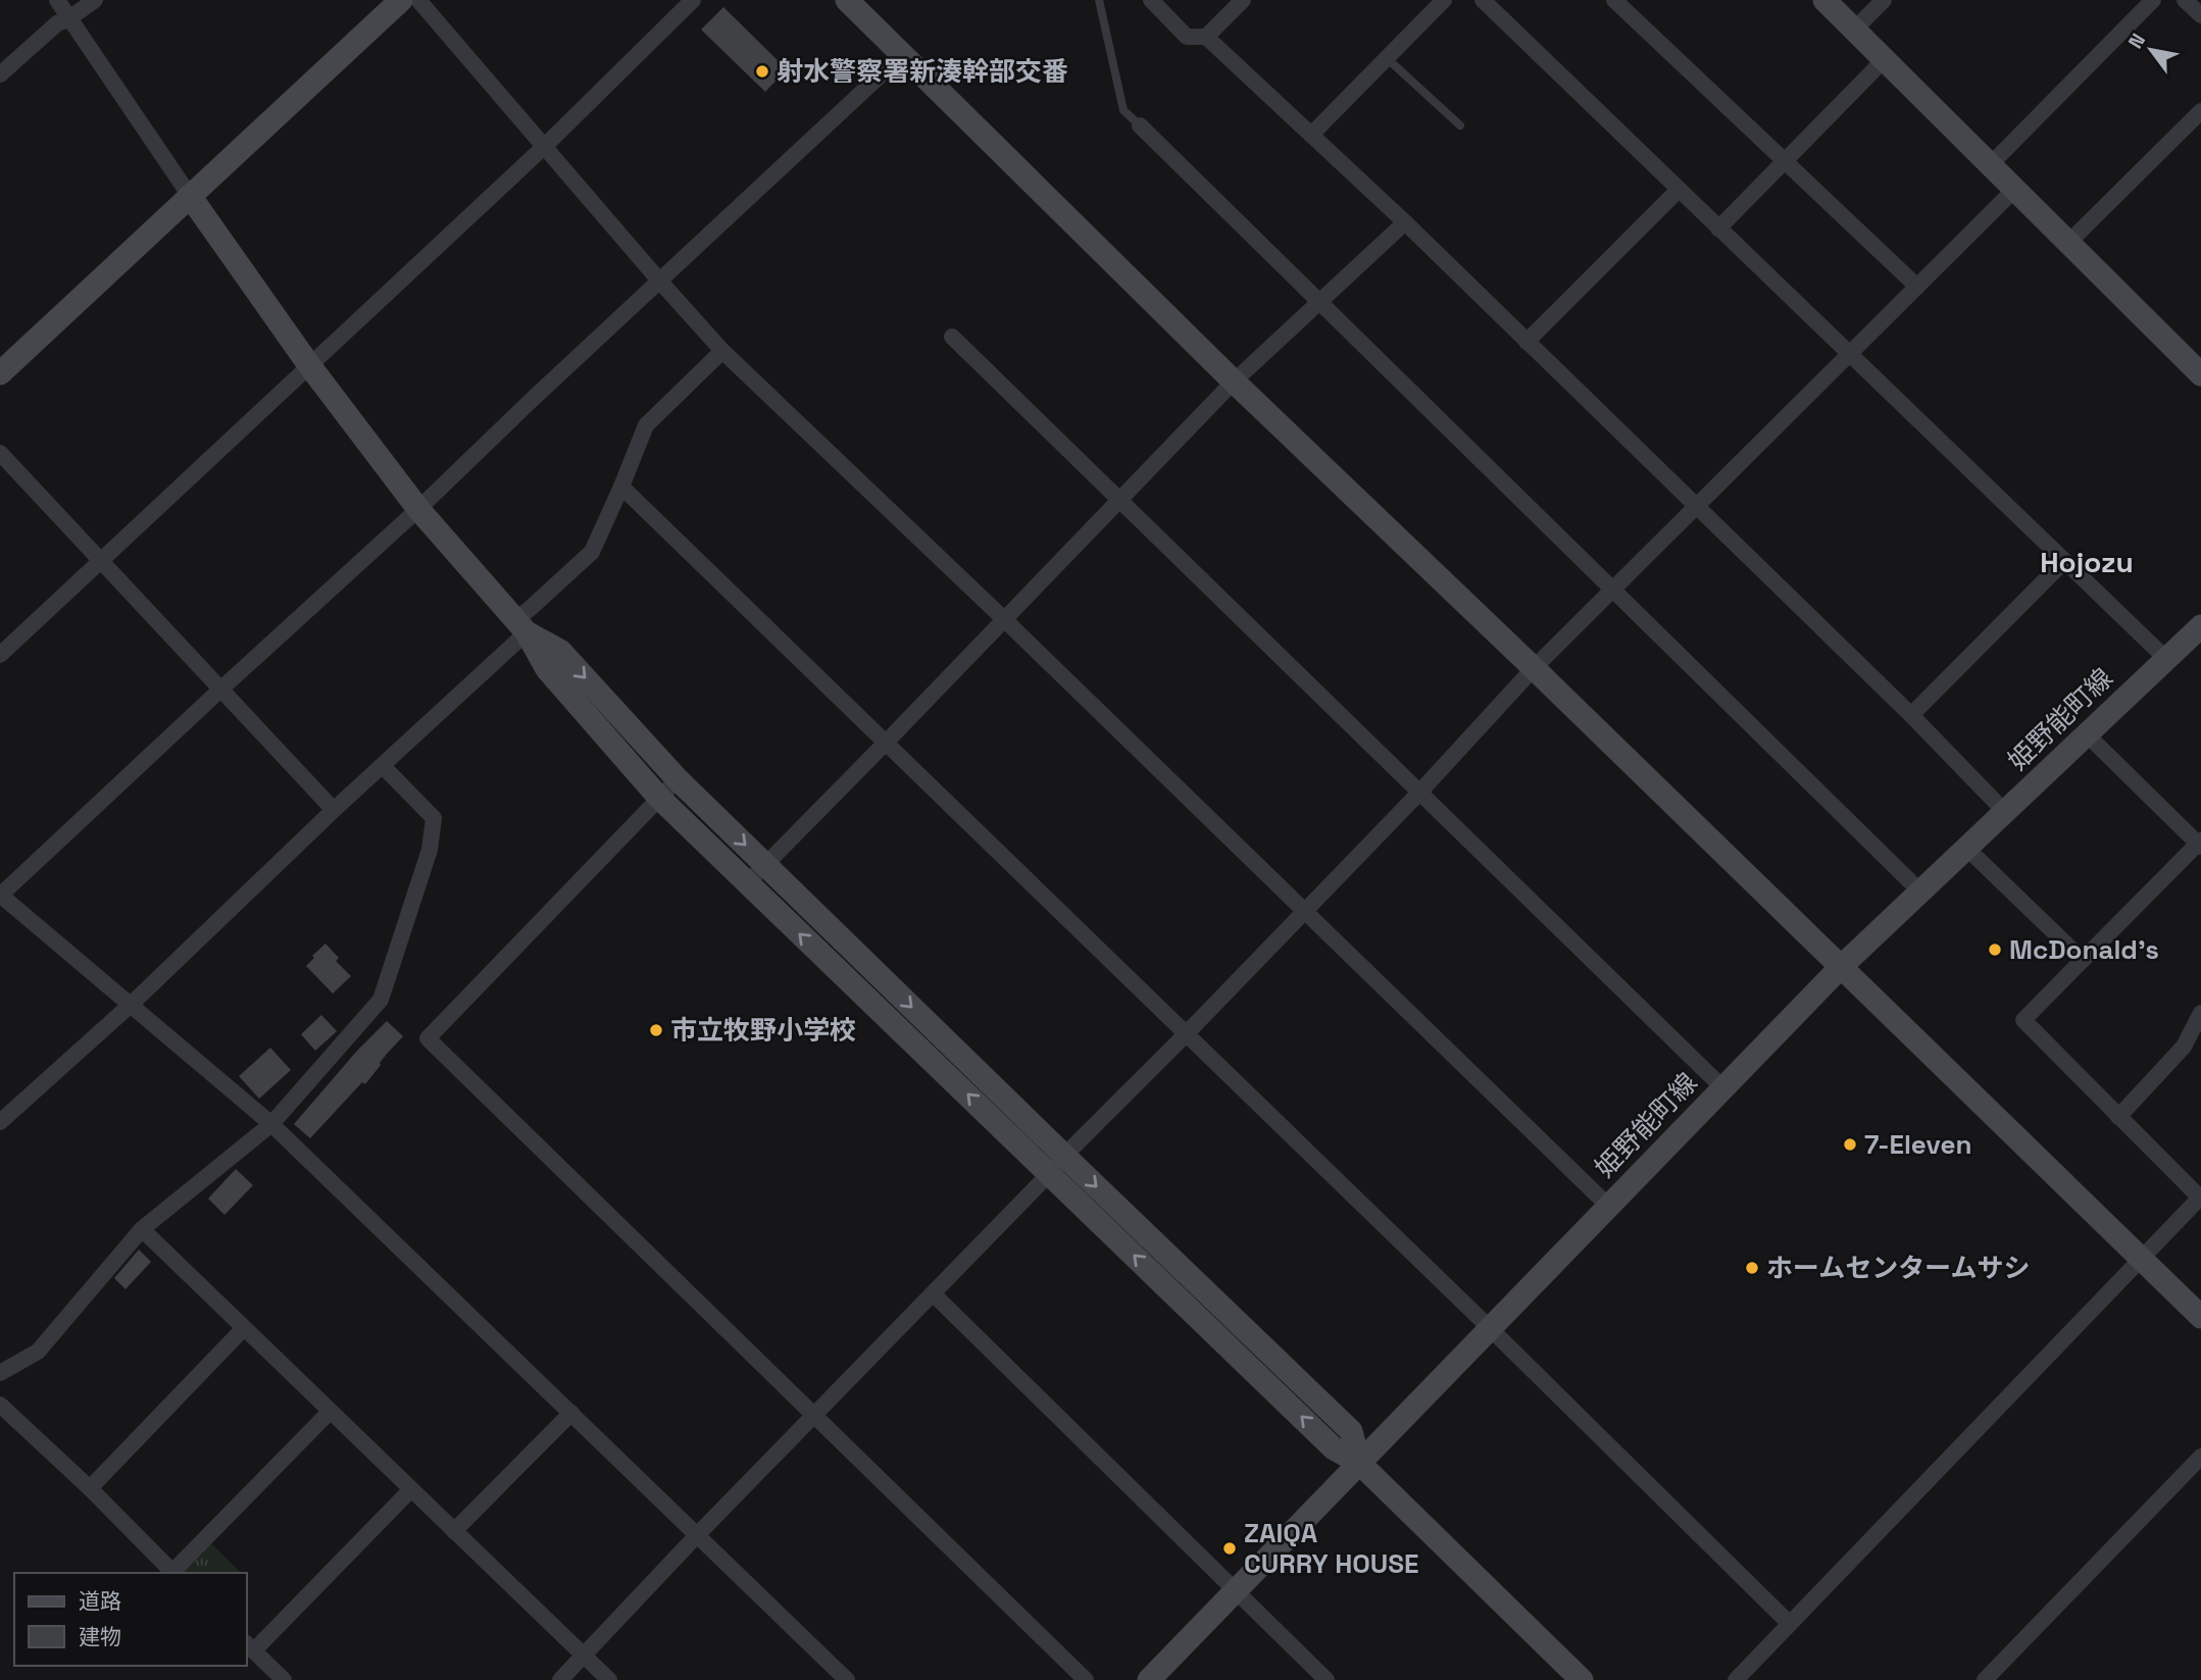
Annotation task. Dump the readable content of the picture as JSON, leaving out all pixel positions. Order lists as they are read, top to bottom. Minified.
{"streets":{"street":["姫野能町線"]},"districts":["Hojozu"],"places":["射水警察署新湊幹部交番","McDonald's","市立牧野小学校","7-Eleven","ホームセンタームサシ","ZAIQA CURRY HOUSE"],"legend":["道路","建物"],"north":"top left"}
